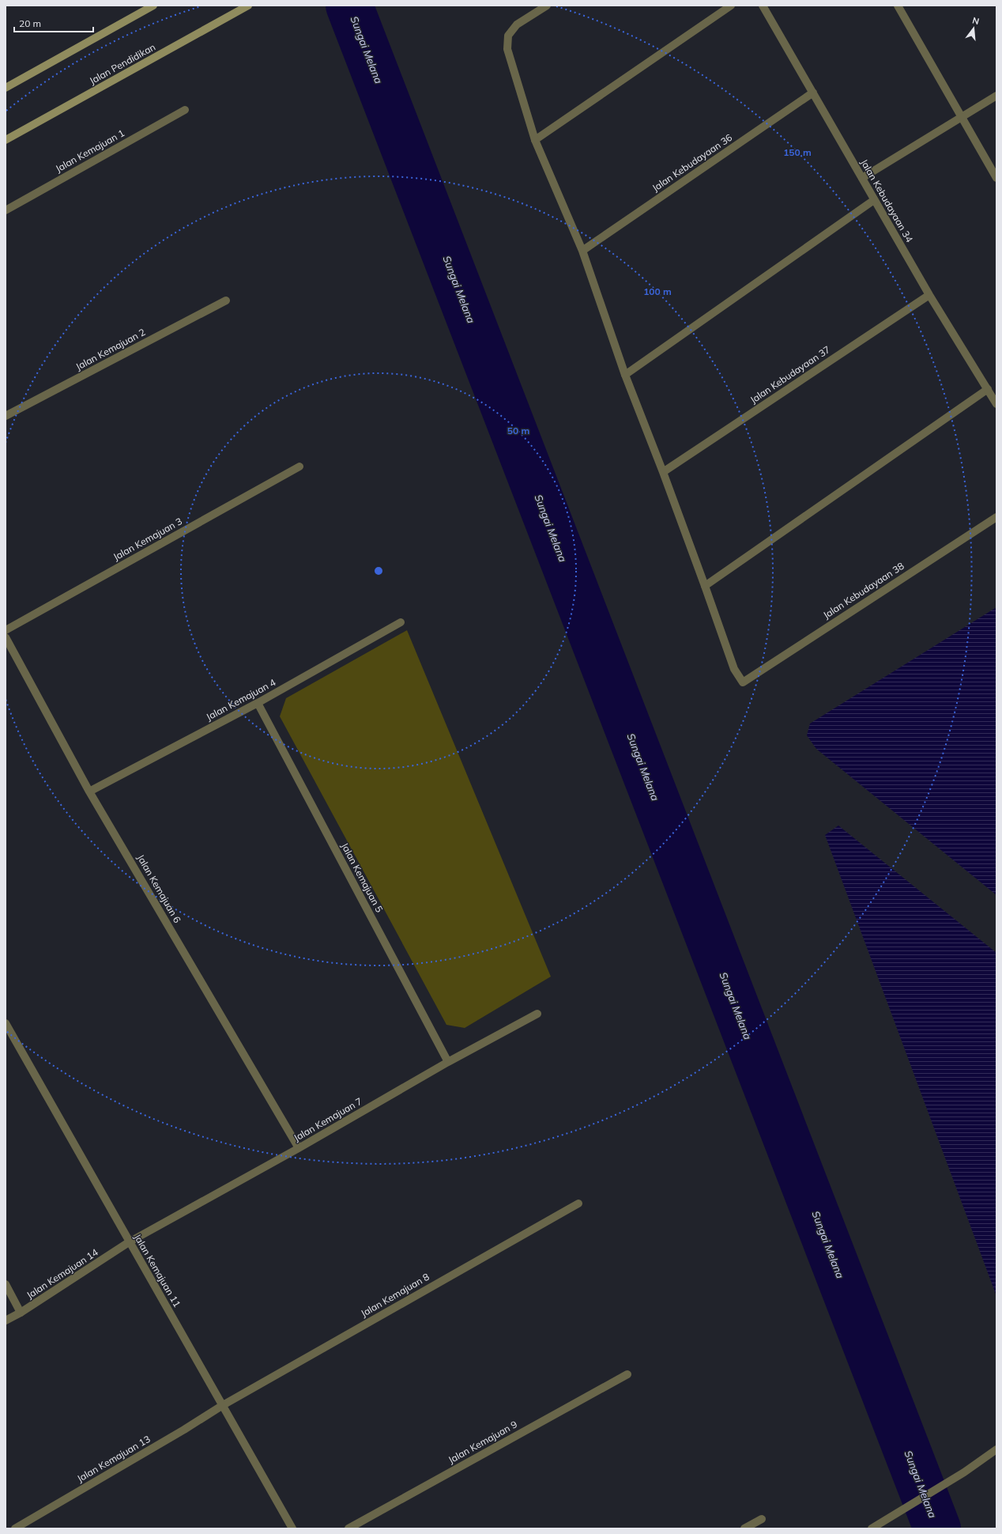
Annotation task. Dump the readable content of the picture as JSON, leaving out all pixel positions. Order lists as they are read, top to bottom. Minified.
{"streets":{"main road":["Jalan Pendidikan"],"street":["Jalan Kemajuan 1","Jalan Kebudayaan 36","Jalan Kebudayaan 34","Jalan Kemajuan 2","Jalan Kebudayaan 37","Jalan Kemajuan 3","Jalan Kebudayaan 38","Jalan Kemajuan 4","Jalan Kemajuan 5","Jalan Kemajuan 6","Jalan Kemajuan 7","Jalan Kemajuan 11","Jalan Kemajuan 14","Jalan Kemajuan 8","Jalan Kemajuan 9","Jalan Kemajuan 13"]},"crossings":[["Jalan Kebudayaan 36","Jalan Kebudayaan 34"],["Jalan Kebudayaan 34","Jalan Kebudayaan 37"],["Jalan Kemajuan 4","Jalan Kemajuan 5"],["Jalan Kemajuan 4","Jalan Kemajuan 6"],["Jalan Kemajuan 5","Jalan Kemajuan 7"],["Jalan Kemajuan 6","Jalan Kemajuan 7"],["Jalan Kemajuan 7","Jalan Kemajuan 11"],["Jalan Kemajuan 7","Jalan Kemajuan 14"],["Jalan Kemajuan 11","Jalan Kemajuan 14"],["Jalan Kemajuan 11","Jalan Kemajuan 8"],["Jalan Kemajuan 11","Jalan Kemajuan 13"],["Jalan Kemajuan 8","Jalan Kemajuan 13"]],"water":["Sungai Melana"],"scale_bar":"20 m","north":"top","rings":["150 m","100 m","50 m"]}
